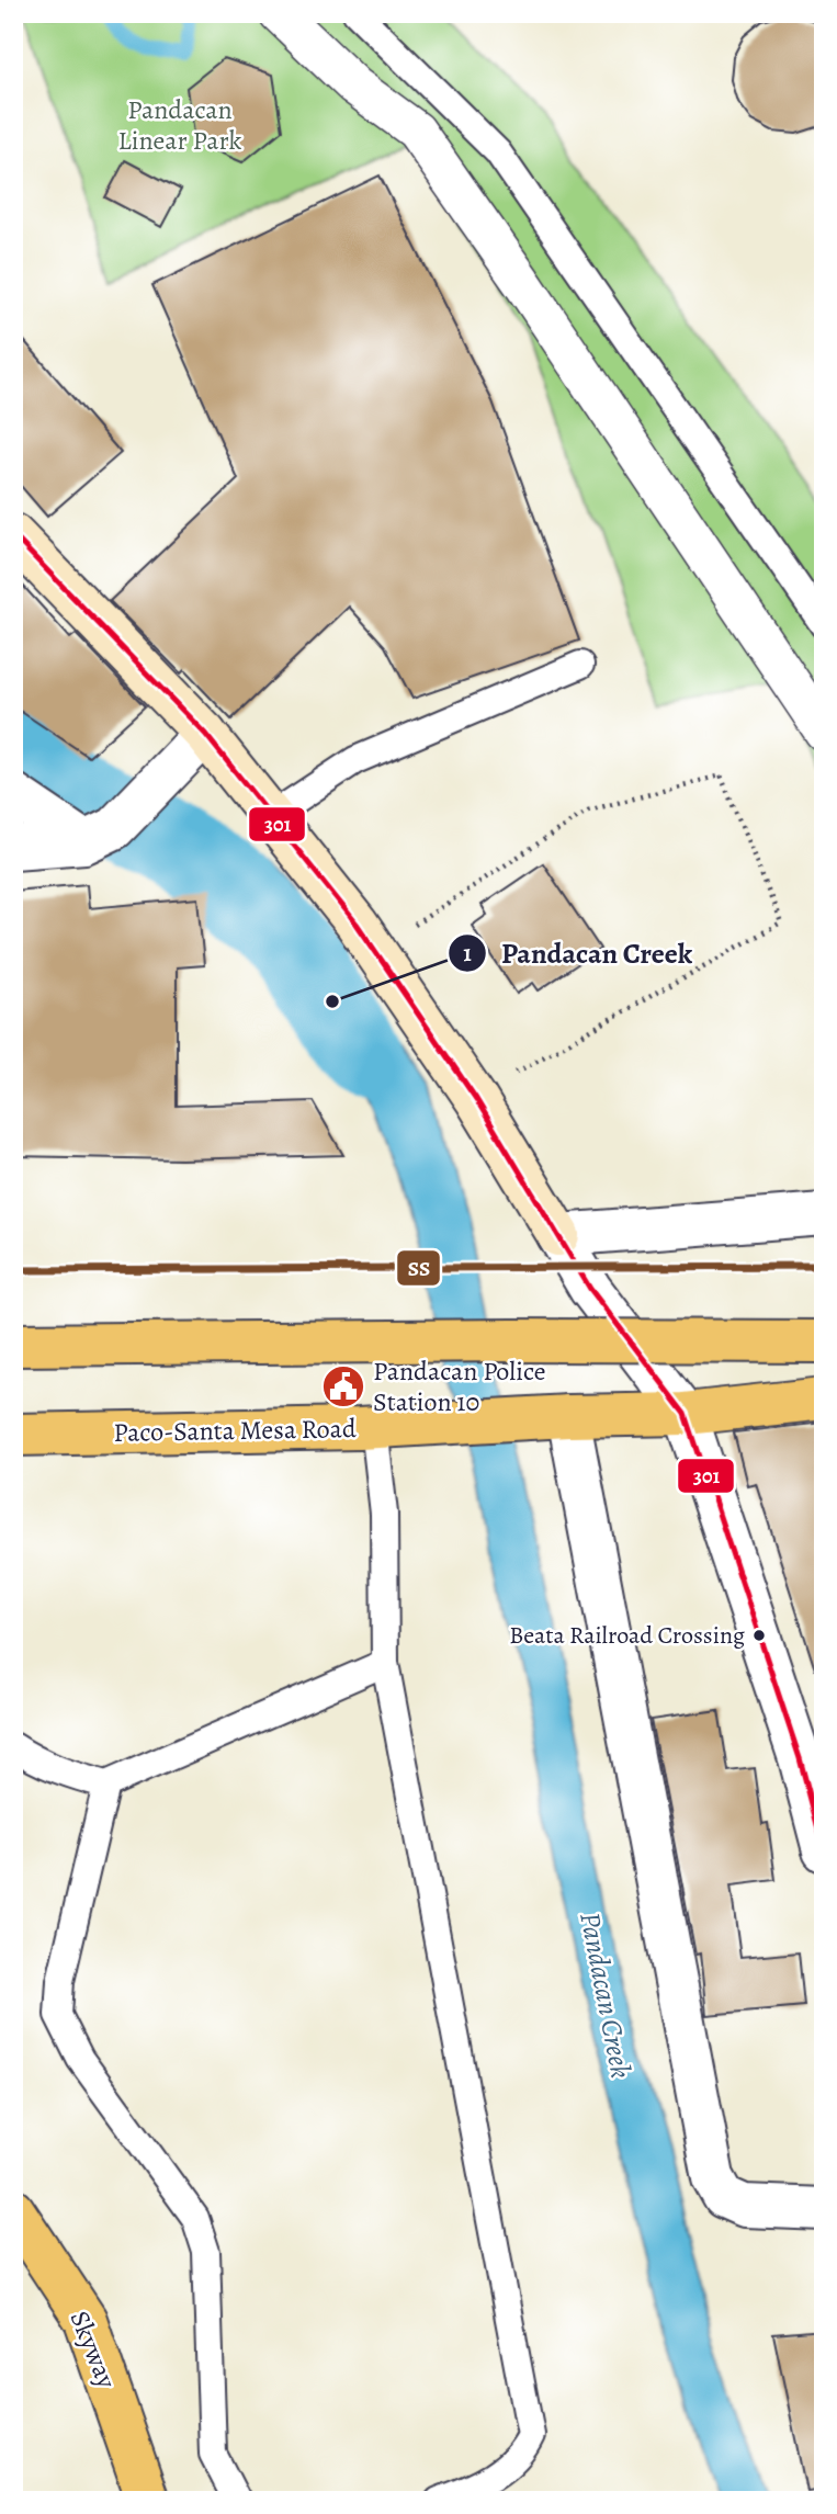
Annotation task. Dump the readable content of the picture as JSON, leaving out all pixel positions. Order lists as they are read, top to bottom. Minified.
{"streets":{"main road":["Paco-Santa Mesa Road","Skyway"]},"water":["Pandacan Creek"],"parks":["Pandacan Linear Park"],"places":{"other":["Pandacan Creek","Beata Railroad Crossing"],"public building":["Pandacan Police Station 10"]},"lines":["transit line 301","transit line SS"]}
